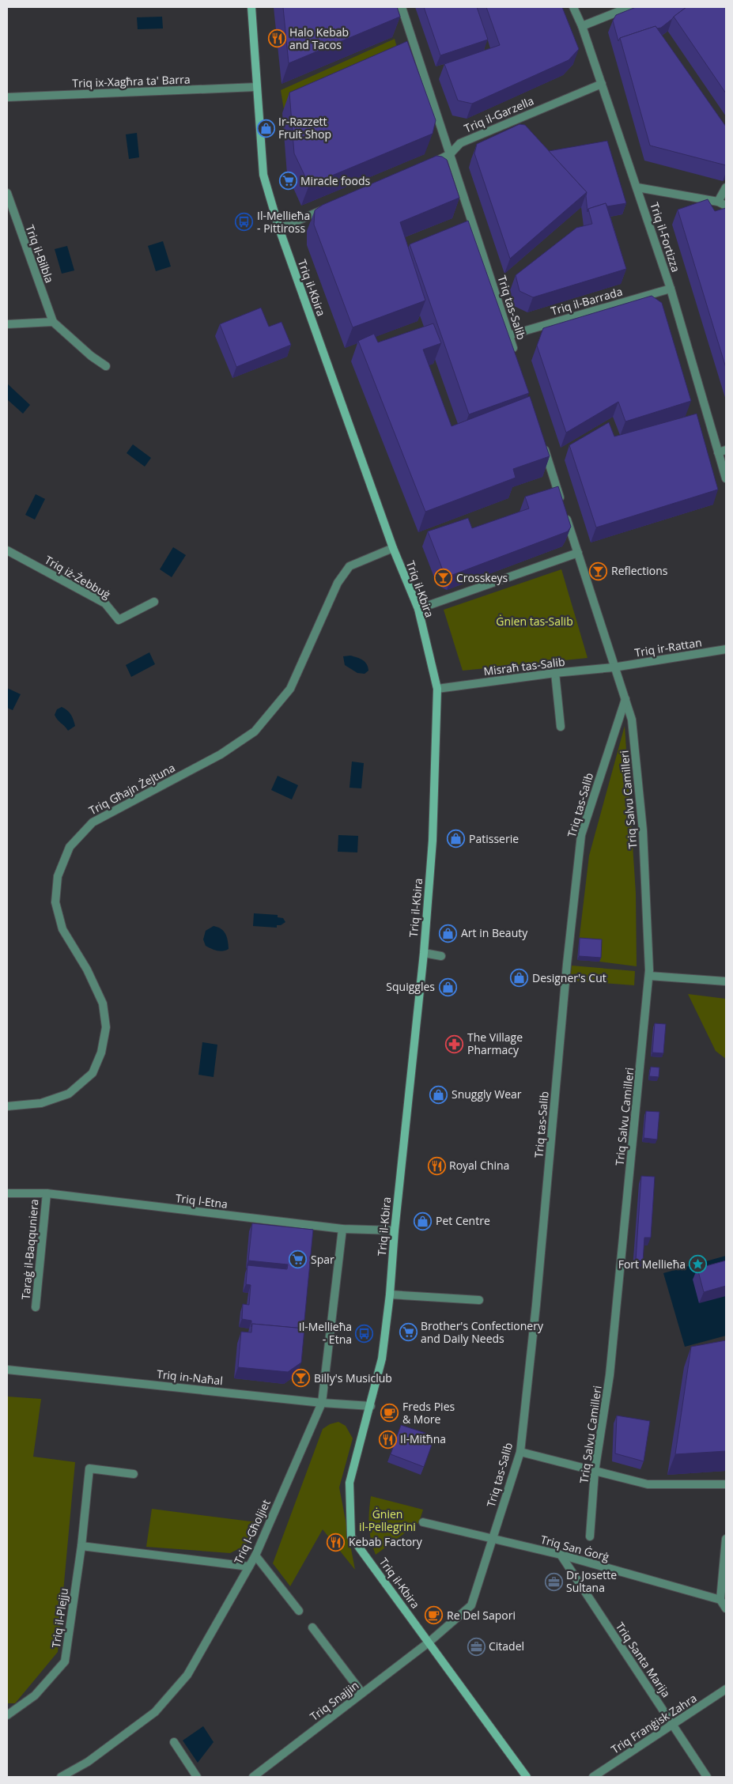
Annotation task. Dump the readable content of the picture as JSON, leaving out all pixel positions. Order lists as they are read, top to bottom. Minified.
{"streets":{"main road":["Triq il-Kbira"],"street":["Triq ix-Xagħra ta' Barra","Triq il-Garzella","Triq il-Fortizza","Triq il-Bilbla","Triq il-Barrada","Triq tas-Salib","Triq iż-Żebbuġ","Triq ir-Rattan","Misraħ tas-Salib","Triq Għajn Żejtuna","Triq Salvu Camilleri","Triq l-Etna","Taraġ il-Baqquniera","Triq in-Naħal","Triq l-Għoljiet","Triq San Ġorġ","Triq il-Plejju","Triq Santa Marija","Triq Snajjin","Triq Franġisk Zahra"]},"crossings":[["Triq ix-Xagħra ta' Barra","Triq il-Kbira"],["Triq il-Garzella","Triq il-Fortizza"],["Triq il-Garzella","Triq tas-Salib"],["Triq il-Fortizza","Triq il-Barrada"],["Triq il-Kbira","Triq tas-Salib"],["Triq il-Kbira","Misraħ tas-Salib"],["Triq il-Kbira","Triq Għajn Żejtuna"],["Triq il-Kbira","Triq l-Etna"],["Triq il-Kbira","Triq in-Naħal"],["Triq il-Kbira","Triq Snajjin"],["Triq il-Barrada","Triq tas-Salib"],["Triq tas-Salib","Triq Salvu Camilleri"],["Triq tas-Salib","Triq San Ġorġ"],["Triq tas-Salib","Triq Snajjin"],["Triq ir-Rattan","Misraħ tas-Salib"],["Triq l-Etna","Taraġ il-Baqquniera"],["Triq l-Etna","Triq l-Għoljiet"],["Triq in-Naħal","Triq l-Għoljiet"],["Triq San Ġorġ","Triq Santa Marija"],["Triq Santa Marija","Triq Franġisk Zahra"]],"parks":["Ġnien tas-Salib","Ġnien il-Pellegrini"],"places":{"restaurant":["Halo Kebab and Tacos","Royal China","Il-Mitħna","Kebab Factory"],"shop":["Ir-Razzett Fruit Shop","Patisserie","Art in Beauty","Designer's Cut","Squiggles","Snuggly Wear","Pet Centre"],"supermarket":["Miracle foods","Spar","Brother's Confectionery and Daily Needs"],"bus stop":["Il-Mellieħa - Pittiross","Il-Mellieħa - Etna"],"bar":["Reflections","Crosskeys","Billy's Musiclub"],"pharmacy":["The Village Pharmacy"],"place":["Fort Mellieħa"],"cafe":["Freds Pies & More","Re Del Sapori"],"office":["Dr Josette Sultana","Citadel"]}}
